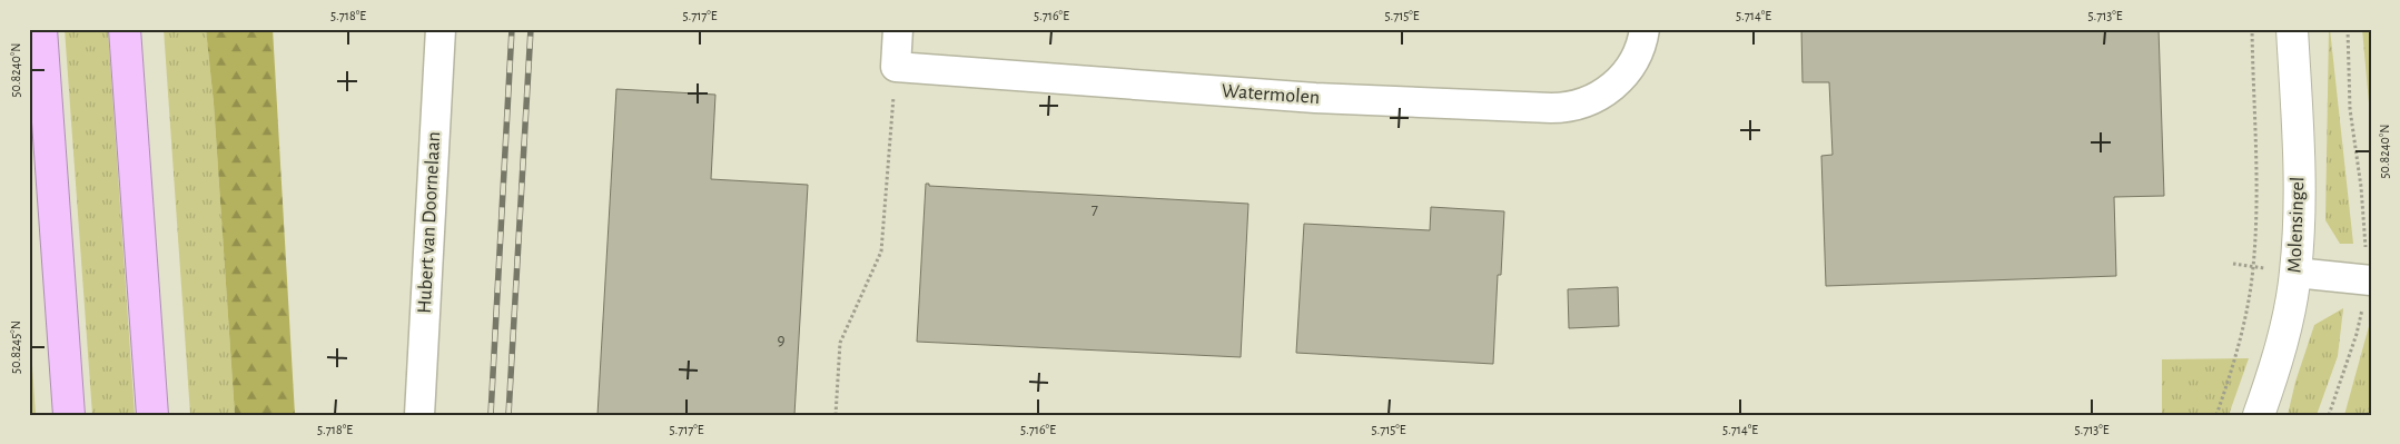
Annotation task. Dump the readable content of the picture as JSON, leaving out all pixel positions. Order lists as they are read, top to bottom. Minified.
{"streets":{"street":["Watermolen","Hubert van Doornelaan","Molensingel"]},"house_numbers":["7","9"],"coordinates":["5.718°E","5.717°E","5.716°E","5.715°E","5.714°E","5.713°E","50.8240°N","50.8245°N"]}
